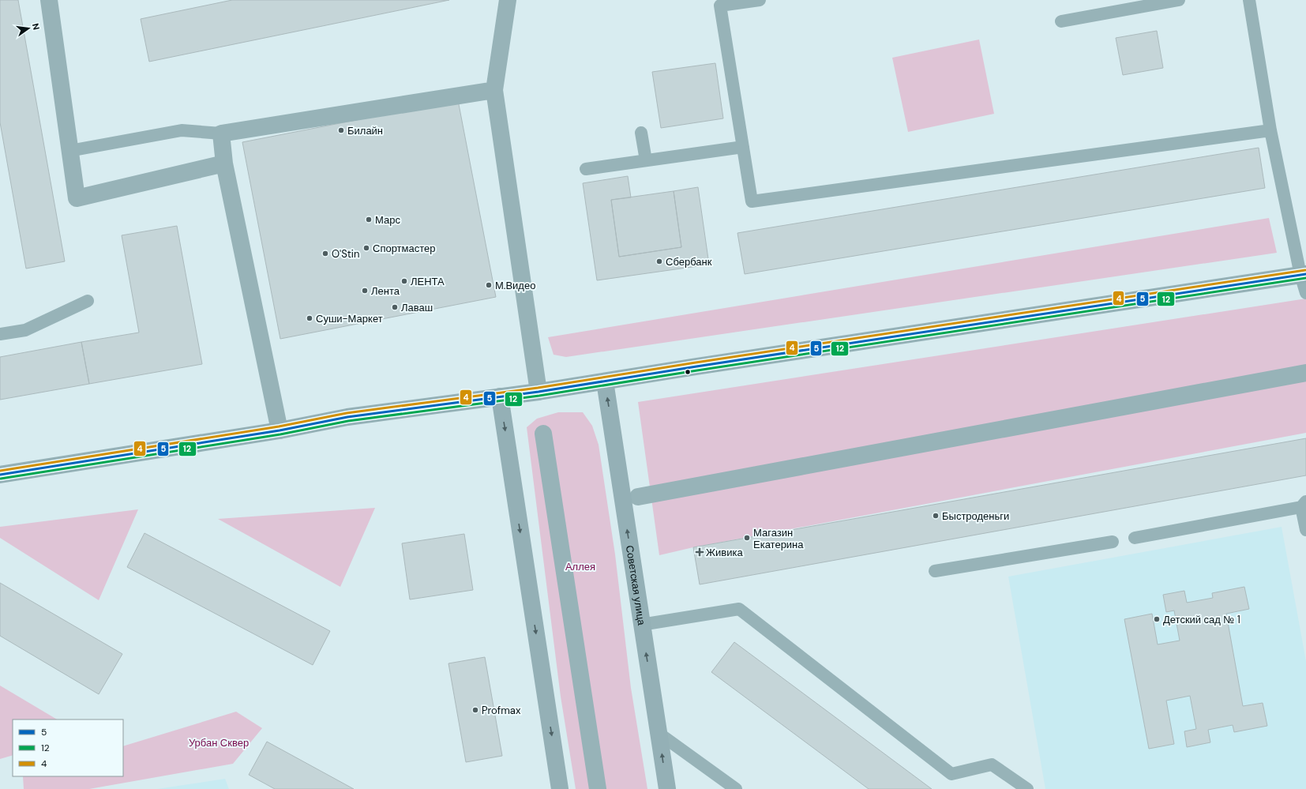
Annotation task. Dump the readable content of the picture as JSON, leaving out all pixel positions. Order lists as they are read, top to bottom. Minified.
{"streets":{"main road":["Советская улица"]},"parks":["Аллея","Урбан Сквер"],"places":{"other":["Билайн","Марс","Спортмастер","O'Stin","Сбербанк","ЛЕНТА","М.Видео","Лента","Лаваш","Суши-Маркет","Быстроденьги","Магазин Екатерина","Детский сад № 1","Profmax"],"health":["Живика"]},"lines":["transit line 4","transit line 5","transit line 12"],"legend":["5","12","4"],"north":"right"}
